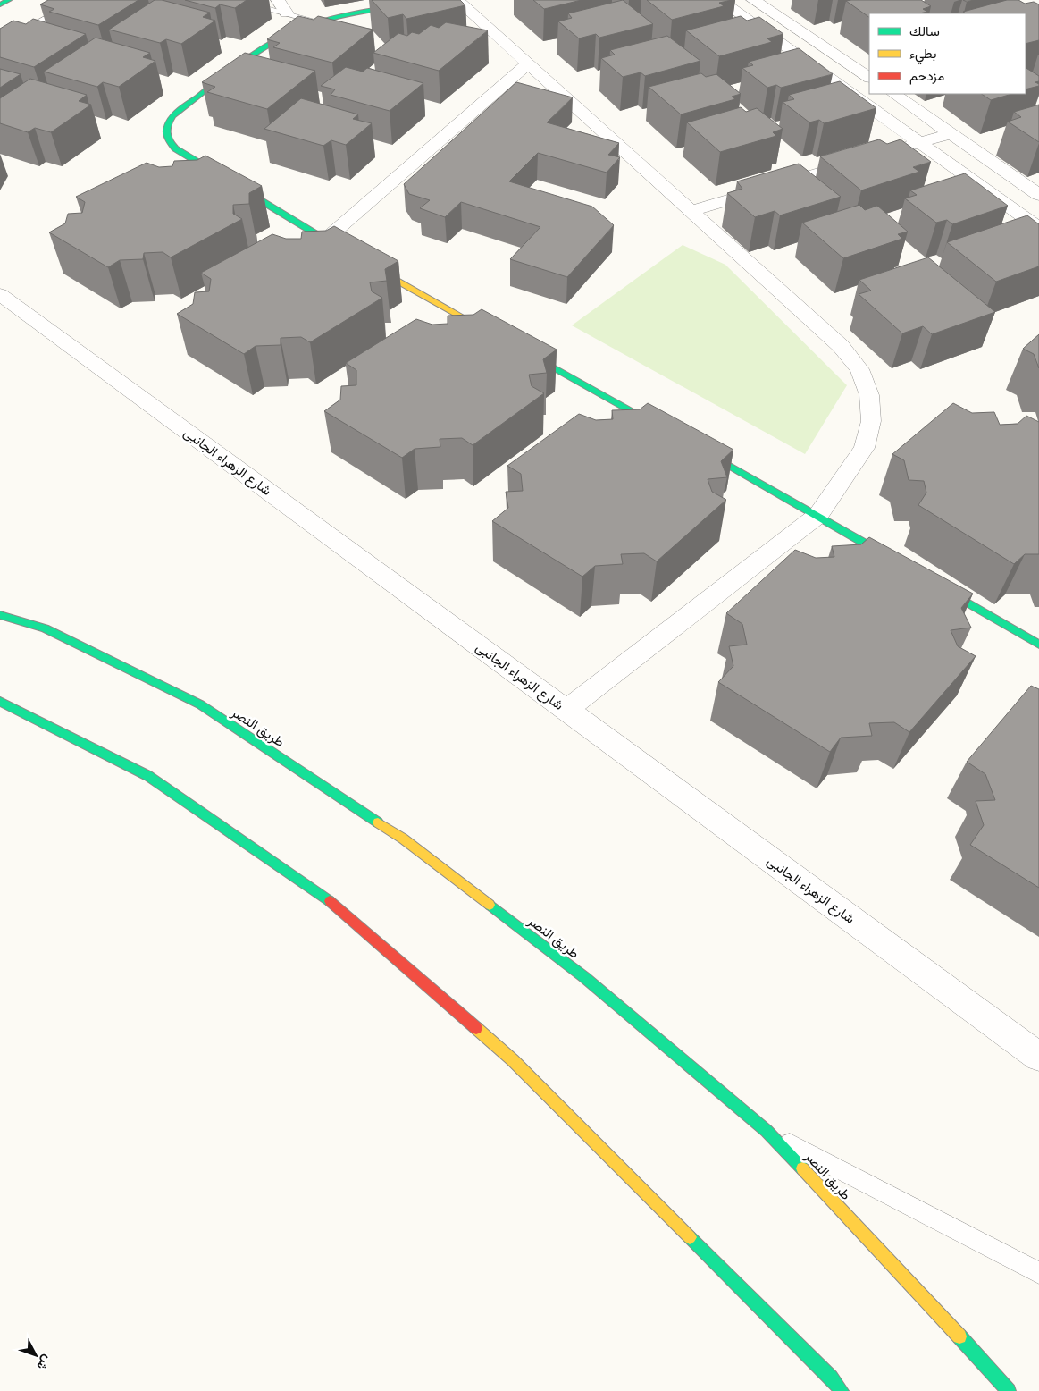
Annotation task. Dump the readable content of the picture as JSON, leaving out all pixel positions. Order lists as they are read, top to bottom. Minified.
{"streets":{"main road":["طريق النصر"],"street":["شارع الزهراء الجانبى"]},"legend":["سالك","بطيء","مزدحم"],"north":"bottom right"}
